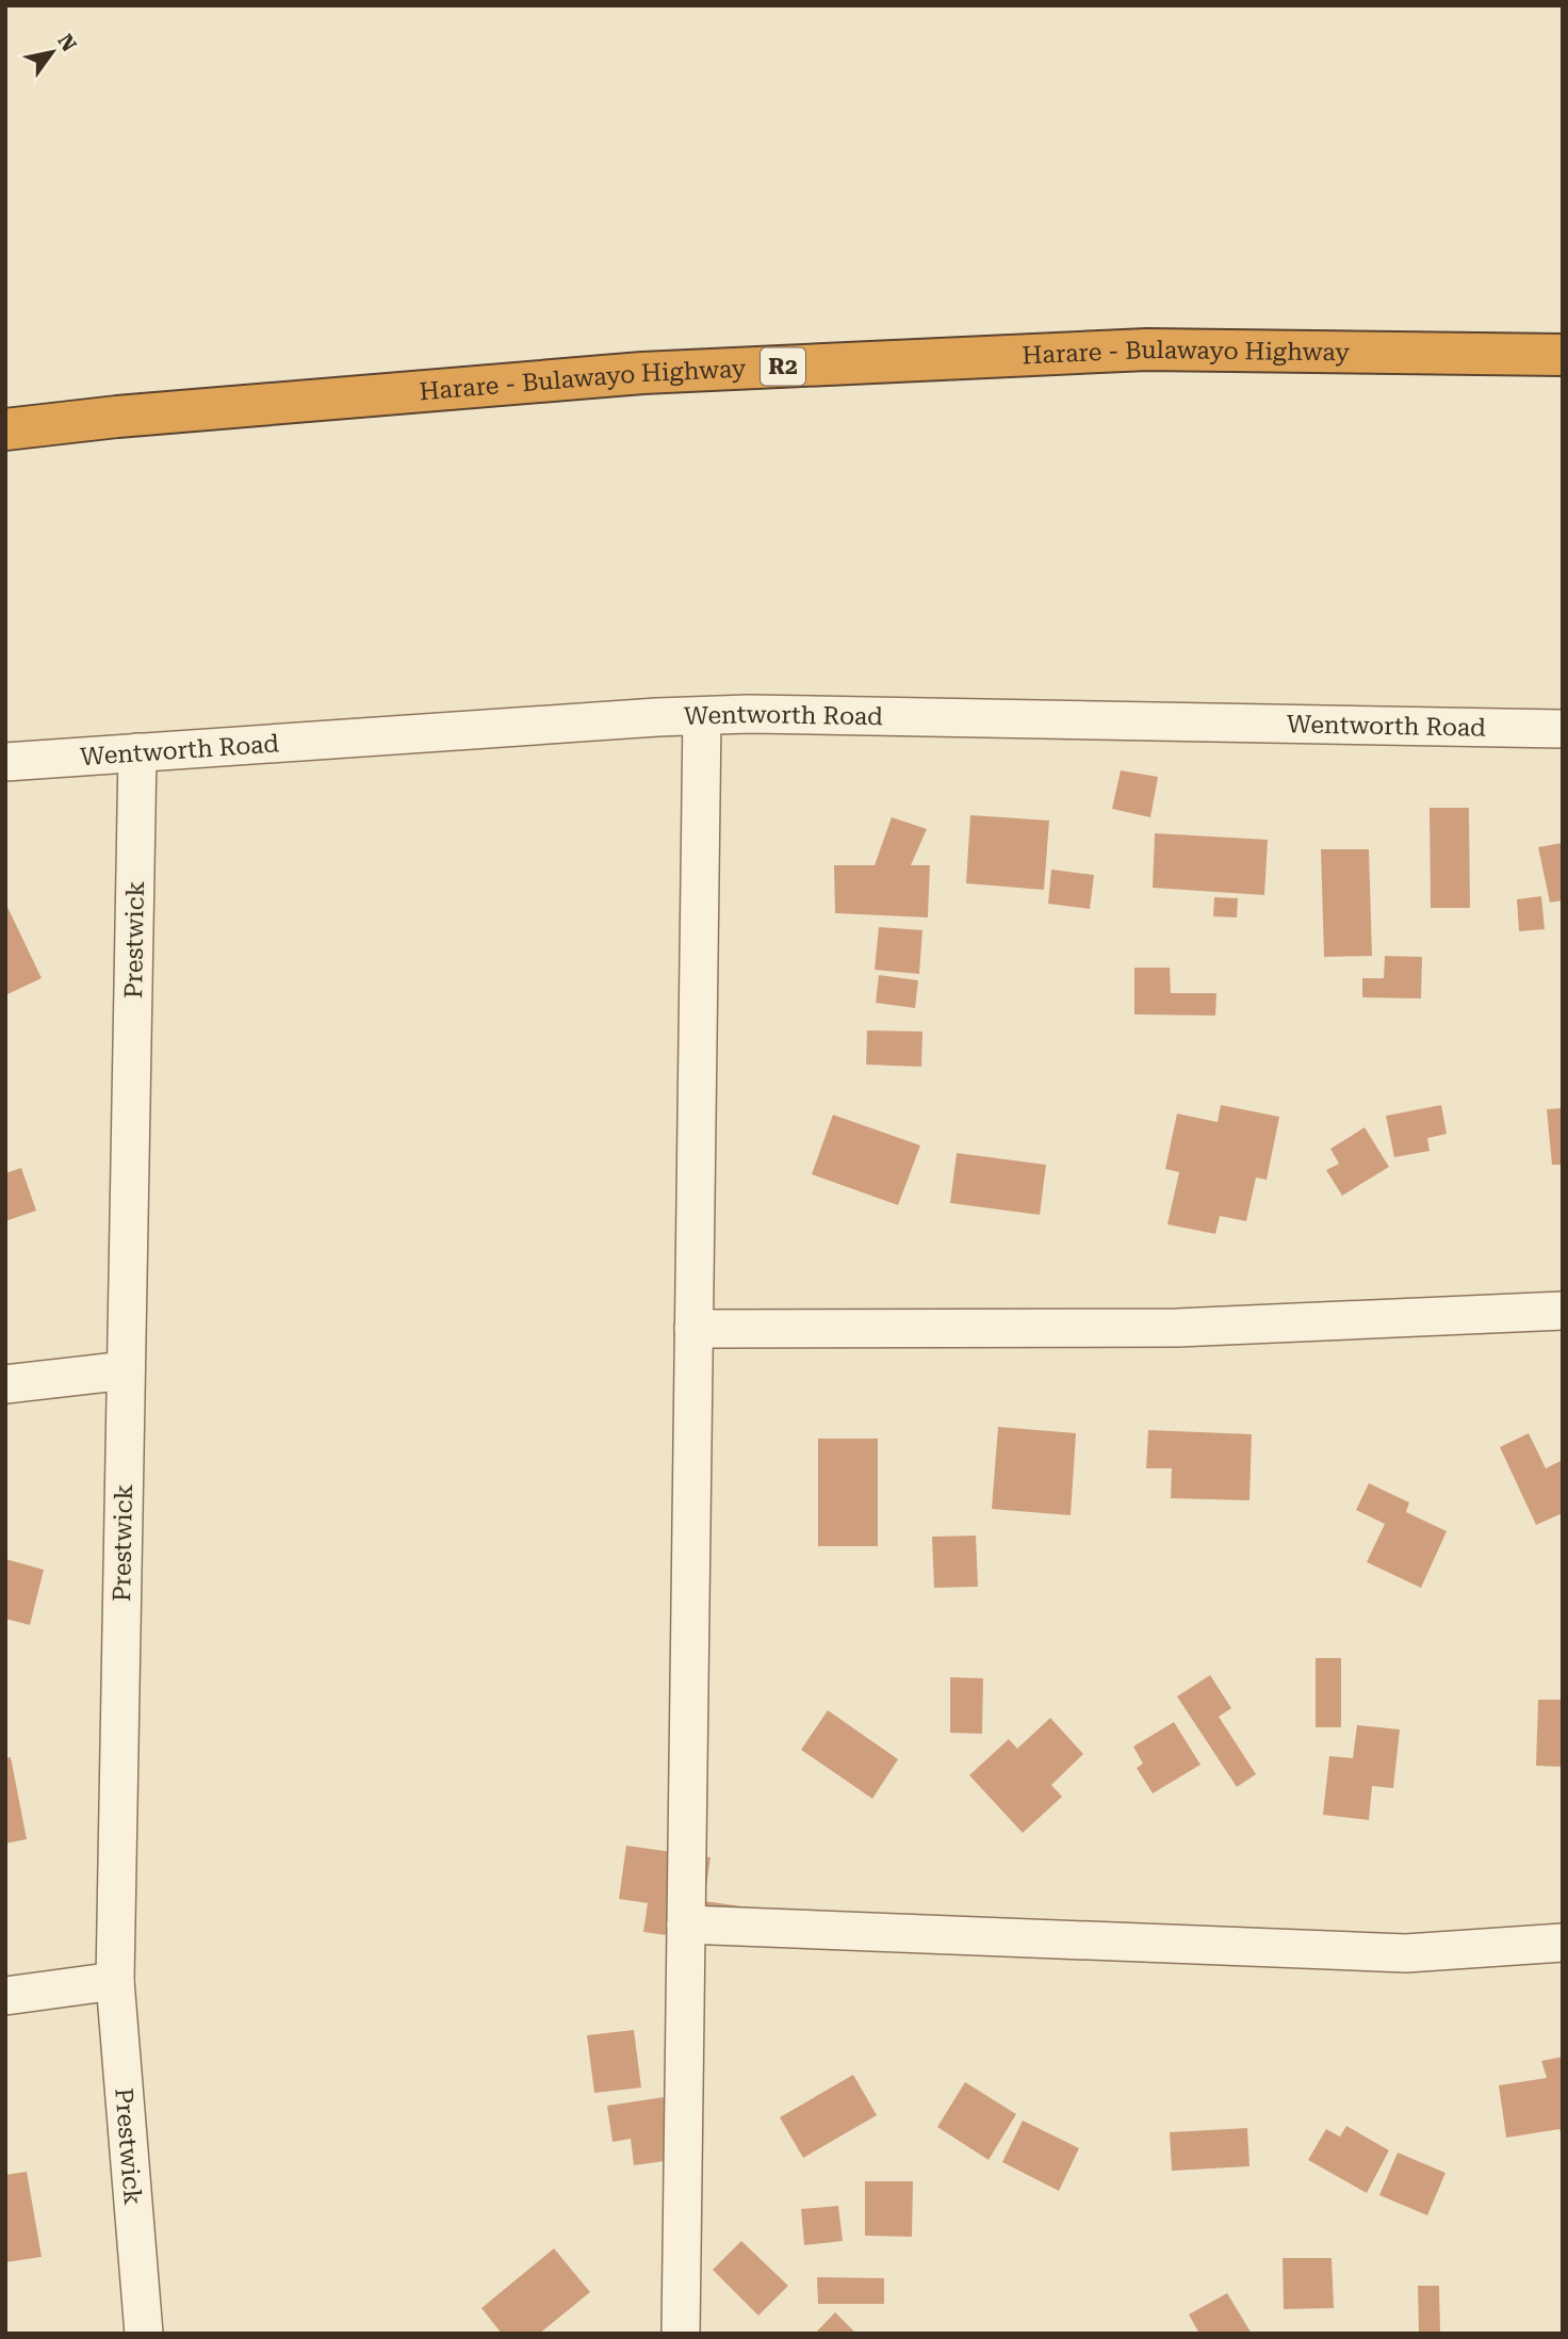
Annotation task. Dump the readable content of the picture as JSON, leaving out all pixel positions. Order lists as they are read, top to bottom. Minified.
{"streets":{"highway":["Harare - Bulawayo Highway","R2"],"street":["Wentworth Road","Prestwick"]},"crossings":[["Wentworth Road","Prestwick"]],"north":"top right"}
